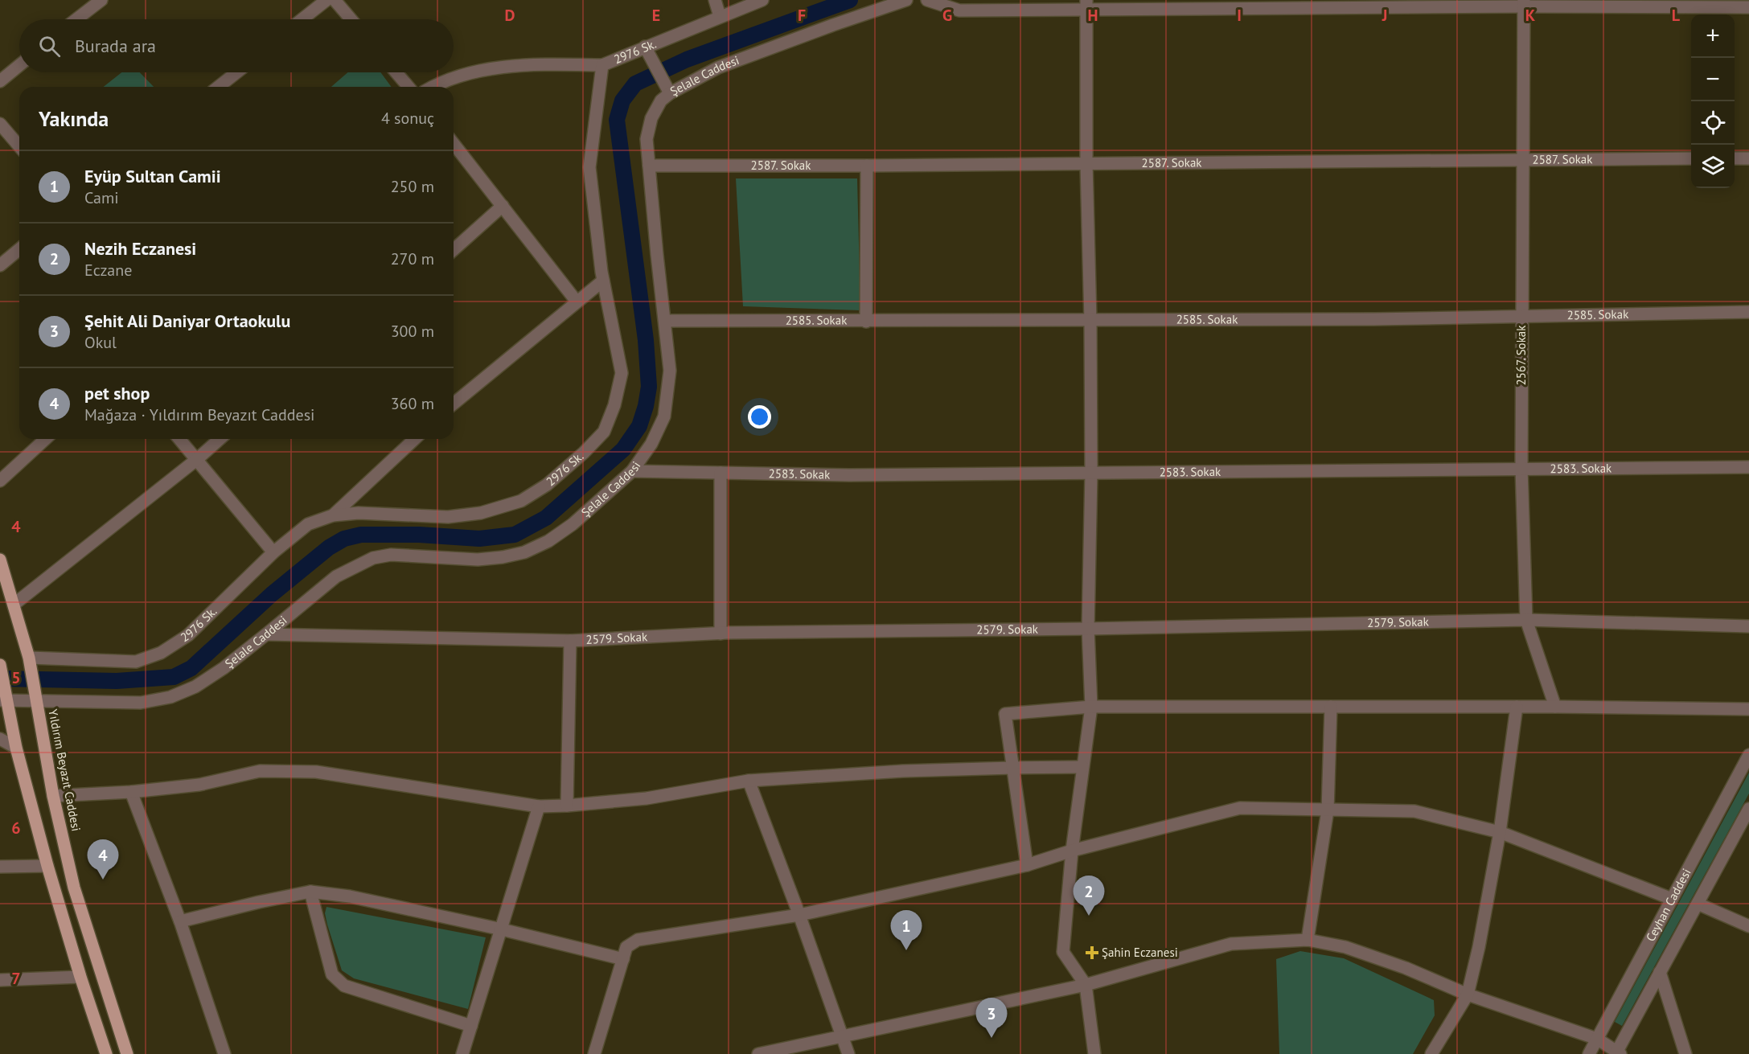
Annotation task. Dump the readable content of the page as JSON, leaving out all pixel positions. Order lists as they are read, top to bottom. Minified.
{"streets":{"main road":["Yıldırım Beyazıt Caddesi"],"street":["2976 Sk.","Şelale Caddesi","2587. Sokak","2585. Sokak","2567. Sokak","2583. Sokak","2579. Sokak","Ceyhan Caddesi"]},"crossings":[["2976 Sk.","Yıldırım Beyazıt Caddesi"],["Şelale Caddesi","2587. Sokak"],["Şelale Caddesi","2585. Sokak"],["Şelale Caddesi","2583. Sokak"],["Şelale Caddesi","2579. Sokak"],["Şelale Caddesi","Yıldırım Beyazıt Caddesi"],["2587. Sokak","2567. Sokak"],["2585. Sokak","2567. Sokak"],["2567. Sokak","2583. Sokak"],["2567. Sokak","2579. Sokak"]],"places":{"health":["Şahin Eczanesi"]},"page":{"map_buttons":["+","−"],"search":"Burada ara","heading":["Yakında","4 sonuç"],"list":[{"mark":"1","name":"Eyüp Sultan Camii","note":"Cami","value":"250 m"},{"mark":"2","name":"Nezih Eczanesi","note":"Eczane","value":"270 m"},{"mark":"3","name":"Şehit Ali Daniyar Ortaokulu","note":"Okul","value":"300 m"},{"mark":"4","name":"pet shop","note":"Mağaza · Yıldırım Beyazıt Caddesi","value":"360 m"}],"pins":["4","2","1","3"]},"grid":{"columns":["D","E","F","G","H","I","J","K","L"],"rows":["4","5","6","7"]}}
